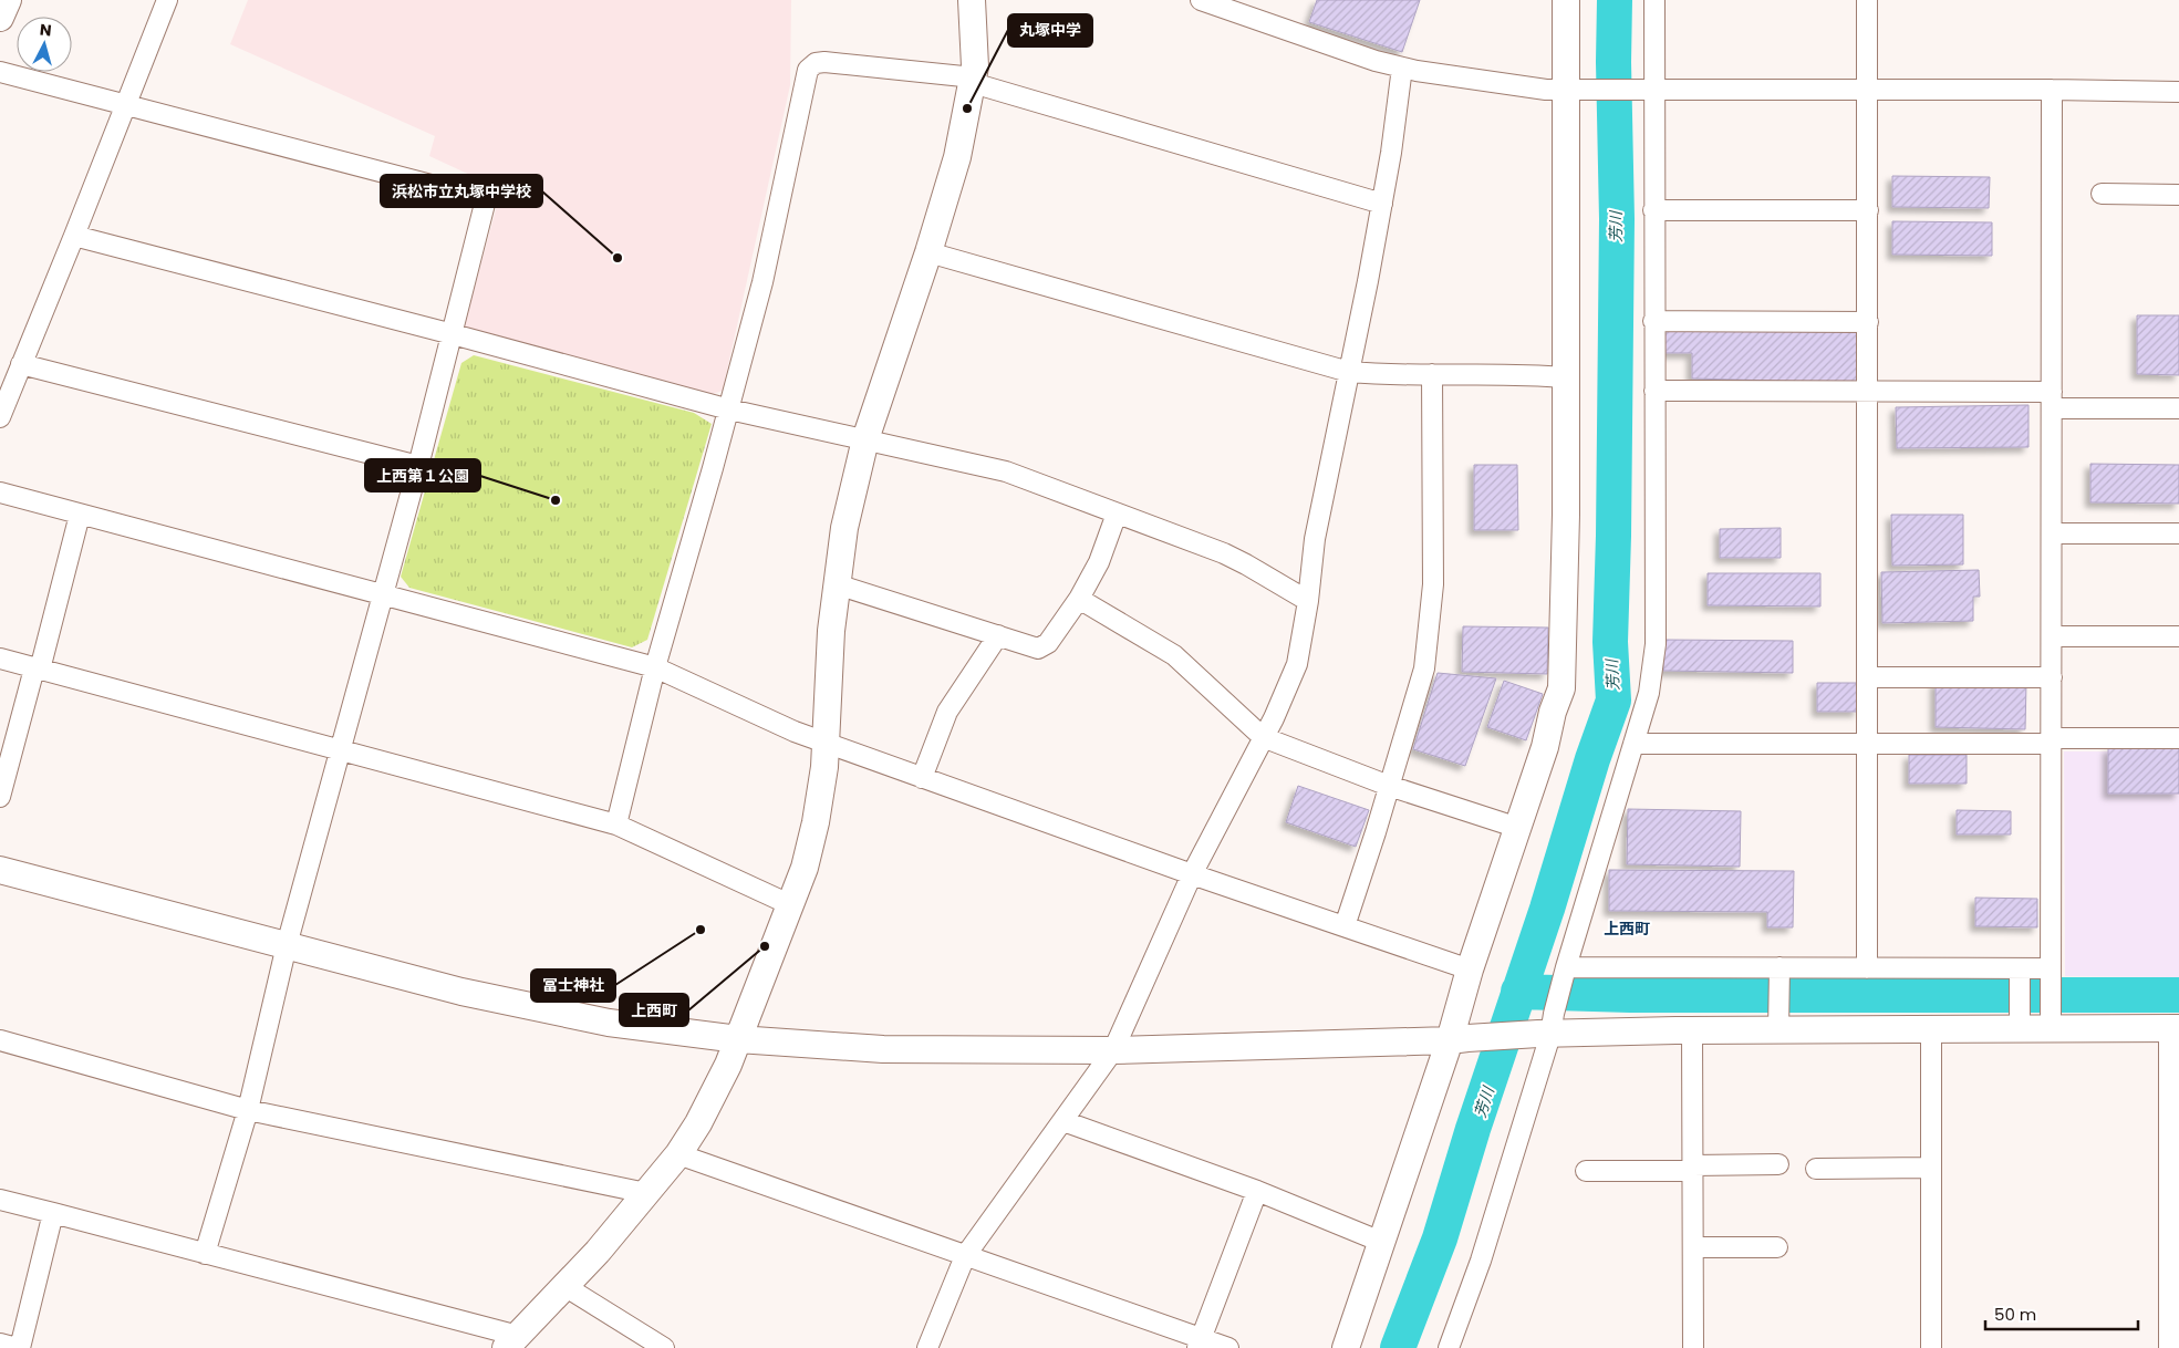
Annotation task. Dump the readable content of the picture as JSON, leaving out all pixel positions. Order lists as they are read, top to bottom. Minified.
{"districts":["上西町"],"water":["芳川"],"places":["丸塚中学","浜松市立丸塚中学校","上西第１公園","冨士神社","上西町"],"scale_bar":"50 m","north":"top"}
